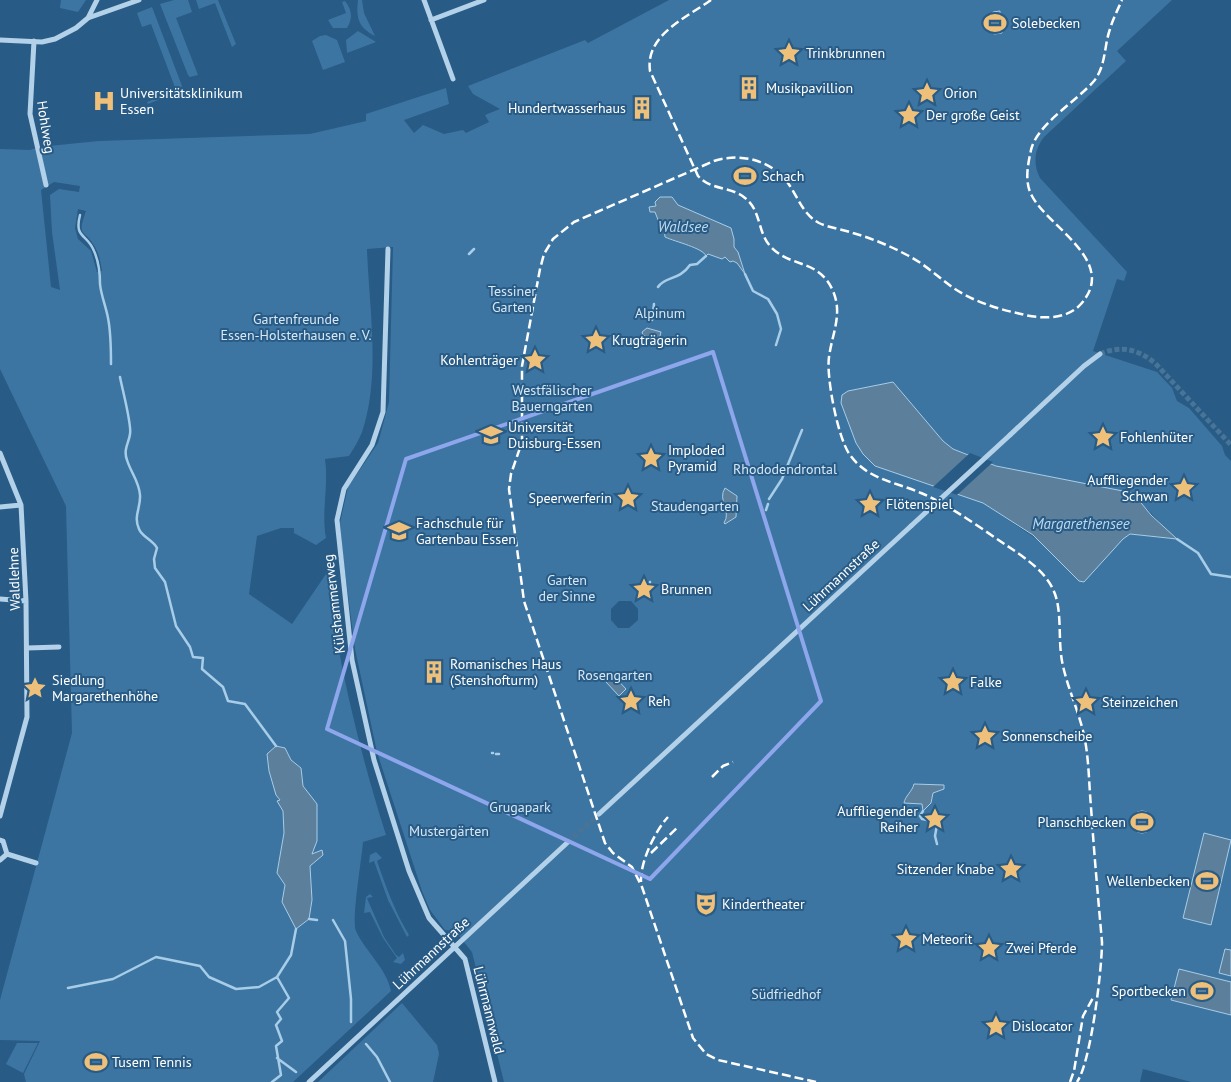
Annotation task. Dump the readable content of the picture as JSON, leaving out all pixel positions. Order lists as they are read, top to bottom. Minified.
{"streets":{"street":["Hohlweg","Lührmannstraße","Waldlehne","Külshammerweg","Lührmannwald"]},"crossings":[["Lührmannstraße","Külshammerweg"],["Lührmannstraße","Lührmannwald"],["Külshammerweg","Lührmannwald"]],"water":["Waldsee","Margarethensee"],"parks":["Tessiner Garten","Alpinum","Gartenfreunde Essen-Holsterhausen e. V.","Westfälischer Bauerngarten","Rhododendrontal","Staudengarten","Garten der Sinne","Rosengarten","Grugapark","Mustergärten","Südfriedhof"],"places":{"sports":["Solebecken","Schach","Planschbecken","Wellenbecken","Sportbecken","Tusem Tennis"],"place":["Trinkbrunnen","Orion","Der große Geist","Krugträgerin","Kohlenträger","Fohlenhüter","Imploded Pyramid","Auffliegender Schwan","Speerwerferin","Flötenspiel","Brunnen","Falke","Siedlung Margarethenhöhe","Reh","Steinzeichen","Sonnenscheibe","Auffliegender Reiher","Sitzender Knabe","Meteorit","Zwei Pferde","Dislocator"],"building":["Musikpavillion","Hundertwasserhaus","Romanisches Haus (Stenshofturm)"],"hospital":["Universitätsklinikum Essen"],"school or university":["Universität Duisburg-Essen","Fachschule für Gartenbau Essen"],"theatre":["Kindertheater"]}}
